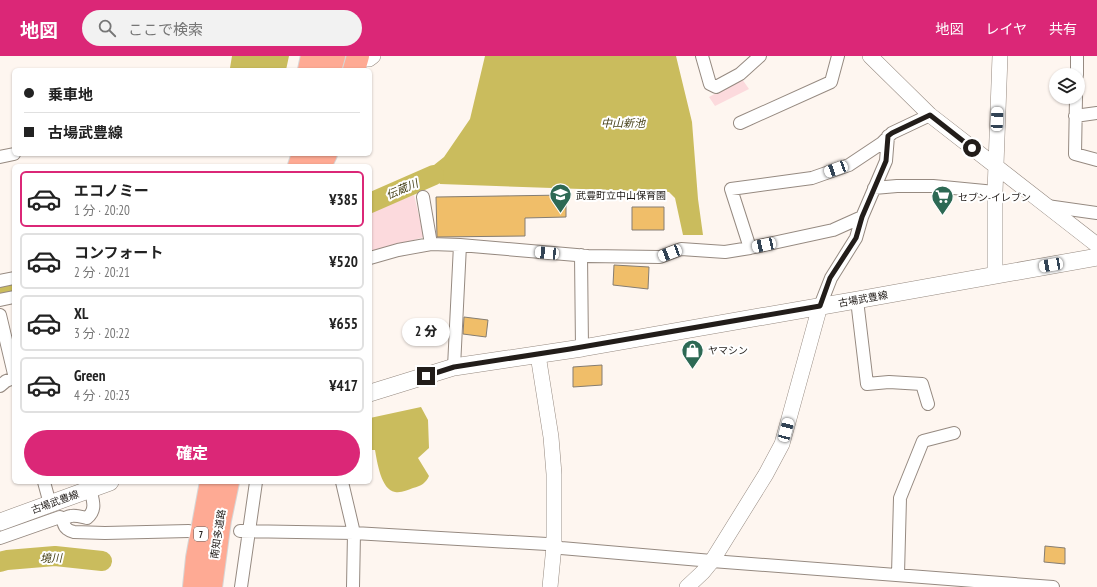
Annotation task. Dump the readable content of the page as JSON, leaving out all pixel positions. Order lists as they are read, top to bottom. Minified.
{"streets":{"highway":["7","南知多道路"],"main road":["古場武豊線"]},"water":["中山新池","伝蔵川","境川"],"places":{"school or university":["武豊町立中山保育園"],"supermarket":["セブン-イレブン"],"shop":["ヤマシン"]},"page":{"header":"地図","search":"ここで検索","nav":["地図","レイヤ","共有"],"banner":["乗車地","古場武豊線"],"list":[{"name":"エコノミー","note":"1 分 · 20:20","value":"¥385"},{"name":"コンフォート","note":"2 分 · 20:21","value":"¥520"},{"name":"XL","note":"3 分 · 20:22","value":"¥655"},{"name":"Green","note":"4 分 · 20:23","value":"¥417"}],"bubble":"2 分","buttons":"確定"}}
